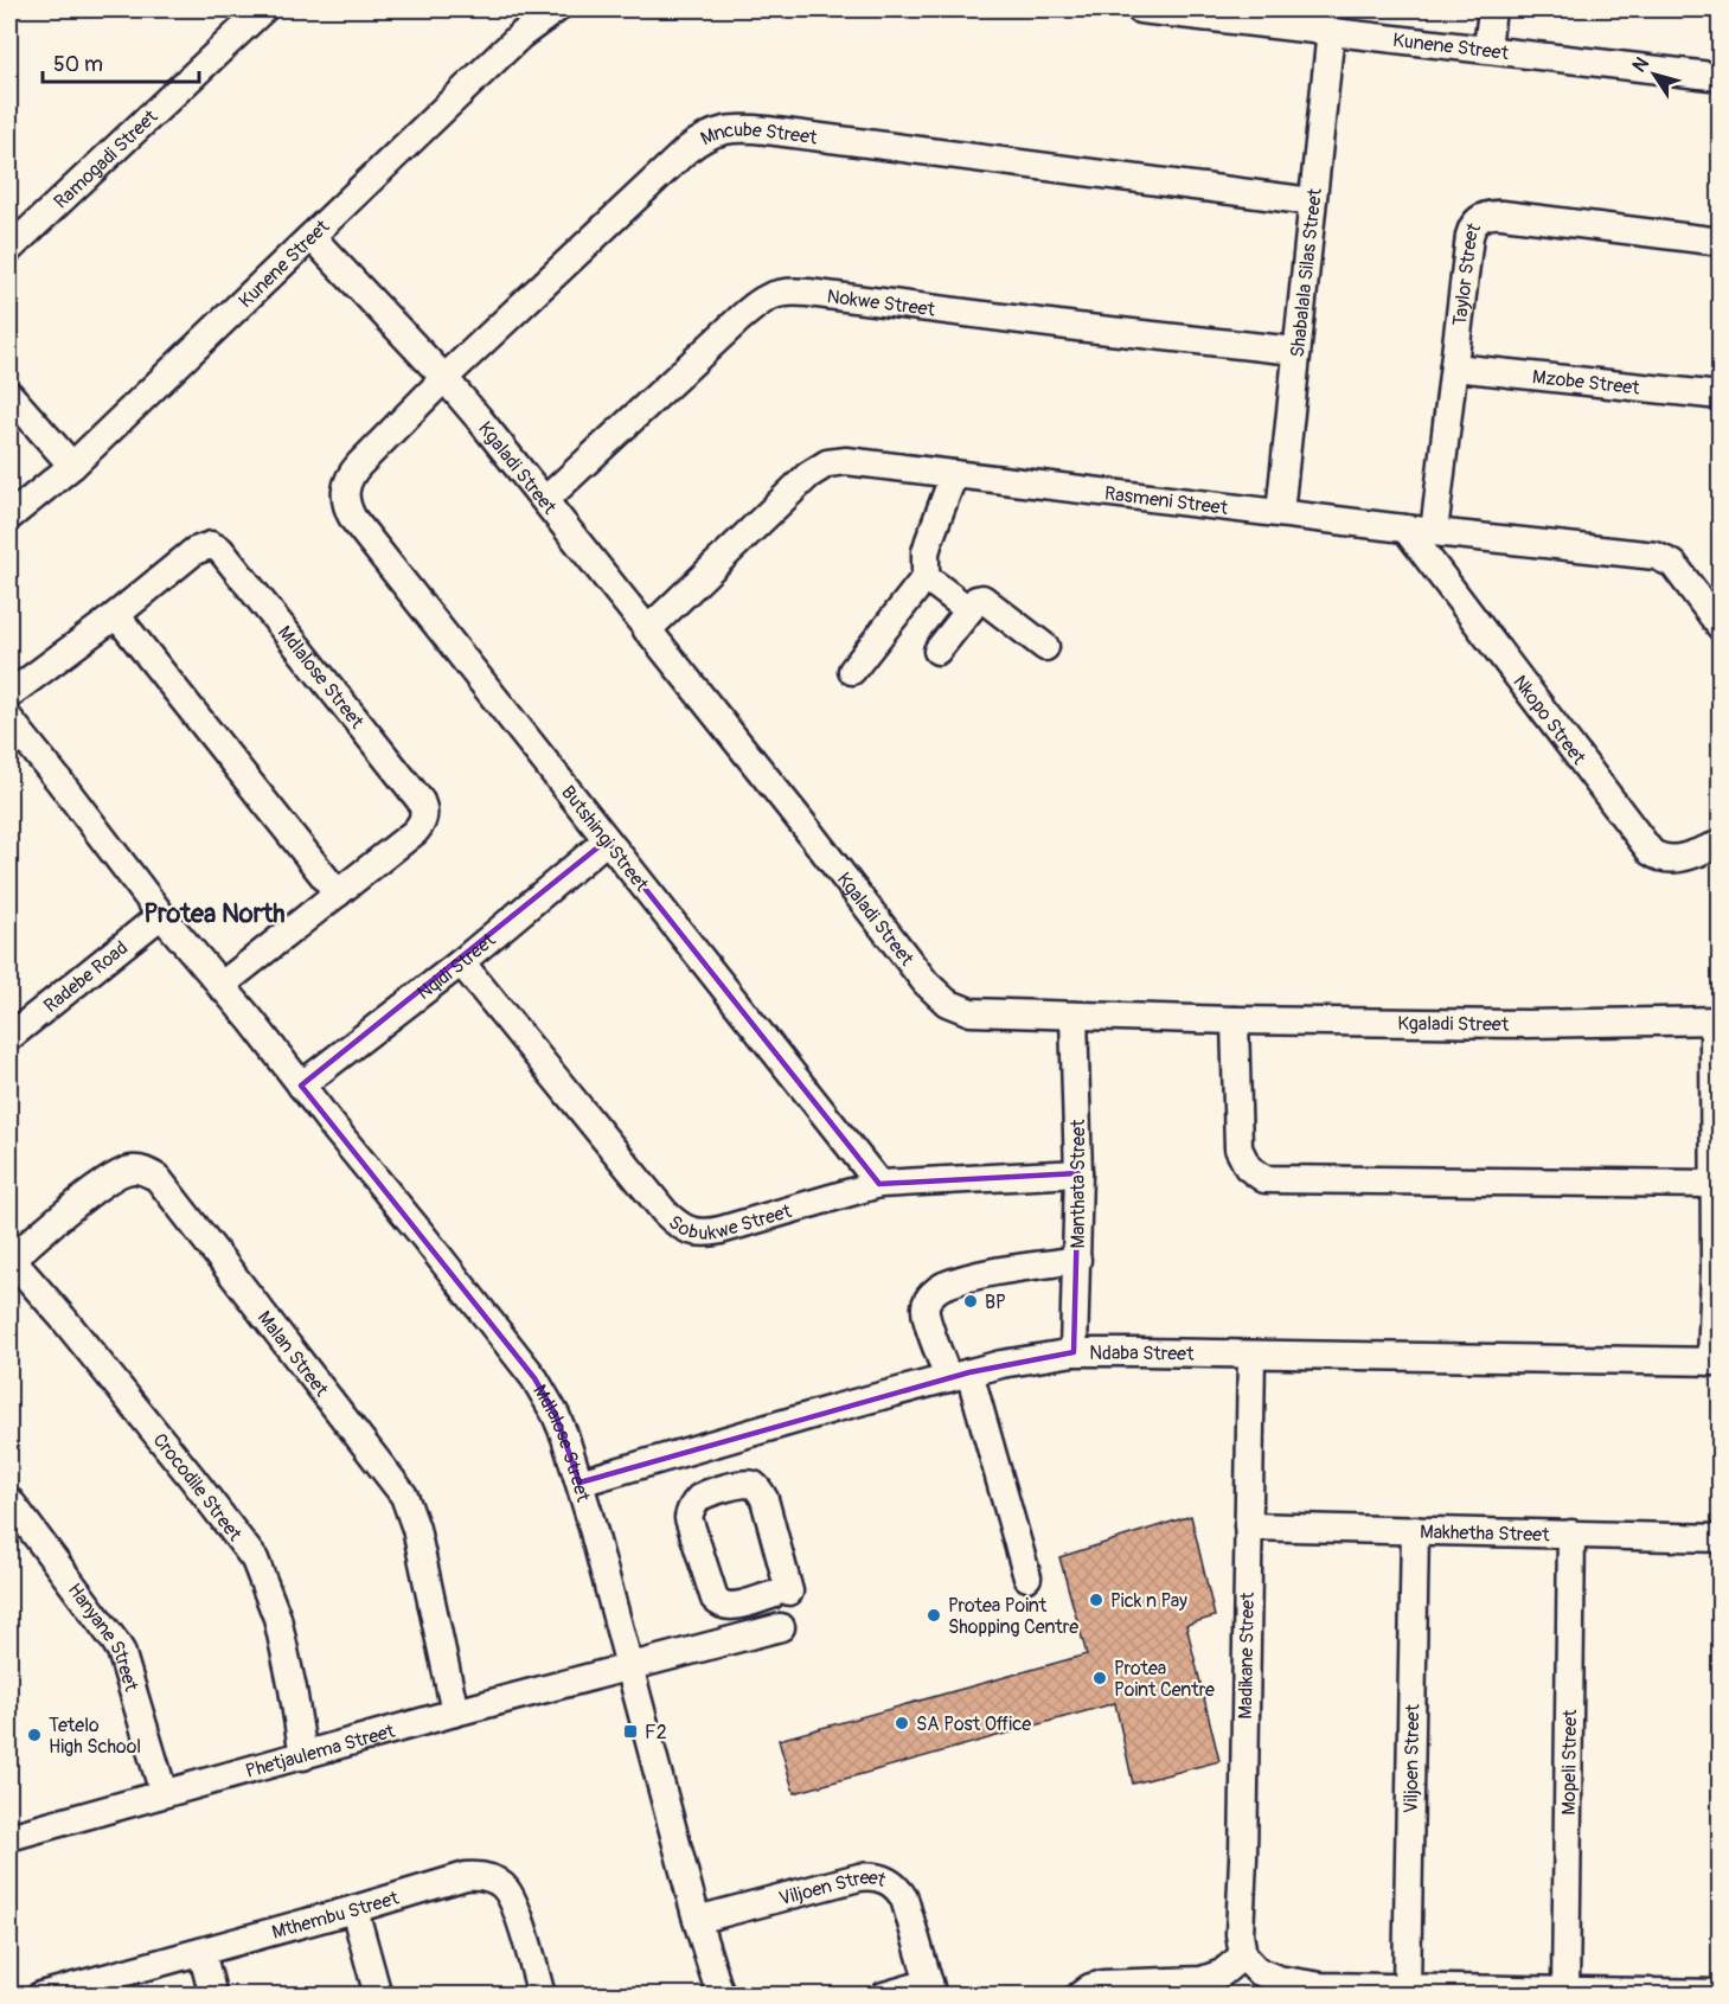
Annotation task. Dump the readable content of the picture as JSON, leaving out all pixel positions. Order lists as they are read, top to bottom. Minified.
{"streets":{"street":["Kunene Street","Mncube Street","Ramogadi Street","Shabalala Silas Street","Taylor Street","Nokwe Street","Mzobe Street","Kgaladi Street","Rasmeni Street","Mdlalose Street","Nkopo Street","Butshingi Street","Nqidi Street","Radebe Road","Manthata Street","Sobukwe Street","Malan Street","Ndaba Street","Crocodile Street","Makhetha Street","Hanyane Street","Madikane Street","Phetjaulema Street","Viljoen Street","Mopeli Street","Mthembu Street"]},"crossings":[["Kunene Street","Shabalala Silas Street"],["Kunene Street","Kgaladi Street"],["Mncube Street","Shabalala Silas Street"],["Mncube Street","Kgaladi Street"],["Mncube Street","Butshingi Street"],["Shabalala Silas Street","Nokwe Street"],["Shabalala Silas Street","Rasmeni Street"],["Taylor Street","Mzobe Street"],["Taylor Street","Rasmeni Street"],["Nokwe Street","Kgaladi Street"],["Kgaladi Street","Rasmeni Street"],["Kgaladi Street","Manthata Street"],["Rasmeni Street","Nkopo Street"],["Mdlalose Street","Nqidi Street"],["Mdlalose Street","Radebe Road"],["Mdlalose Street","Ndaba Street"],["Mdlalose Street","Phetjaulema Street"],["Mdlalose Street","Viljoen Street"],["Butshingi Street","Nqidi Street"],["Butshingi Street","Sobukwe Street"],["Nqidi Street","Sobukwe Street"],["Manthata Street","Sobukwe Street"],["Manthata Street","Ndaba Street"],["Malan Street","Crocodile Street"],["Malan Street","Phetjaulema Street"],["Ndaba Street","Madikane Street"],["Crocodile Street","Phetjaulema Street"],["Makhetha Street","Madikane Street"],["Makhetha Street","Viljoen Street"],["Makhetha Street","Mopeli Street"],["Hanyane Street","Phetjaulema Street"]],"districts":["Protea North"],"places":{"other":["BP","Pick n Pay","Protea Point Shopping Centre","Protea Point Centre","SA Post Office","Tetelo High School"],"transit":["F2"]},"scale_bar":"50 m","north":"top left"}
